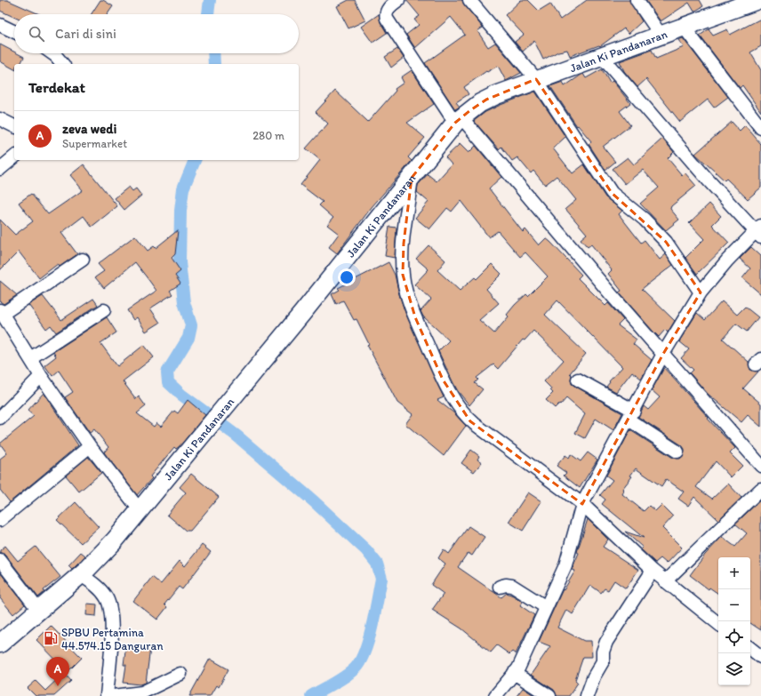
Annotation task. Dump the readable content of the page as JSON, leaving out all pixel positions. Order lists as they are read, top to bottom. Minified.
{"streets":{"main road":["Jalan Ki Pandanaran"]},"places":{"fuel station":["SPBU Pertamina 44.574.15 Danguran"]},"page":{"search":"Cari di sini","heading":"Terdekat","list":[{"mark":"A","name":"zeva wedi","note":"Supermarket","value":"280 m"}],"map_buttons":["+","−"],"pins":"A"}}
